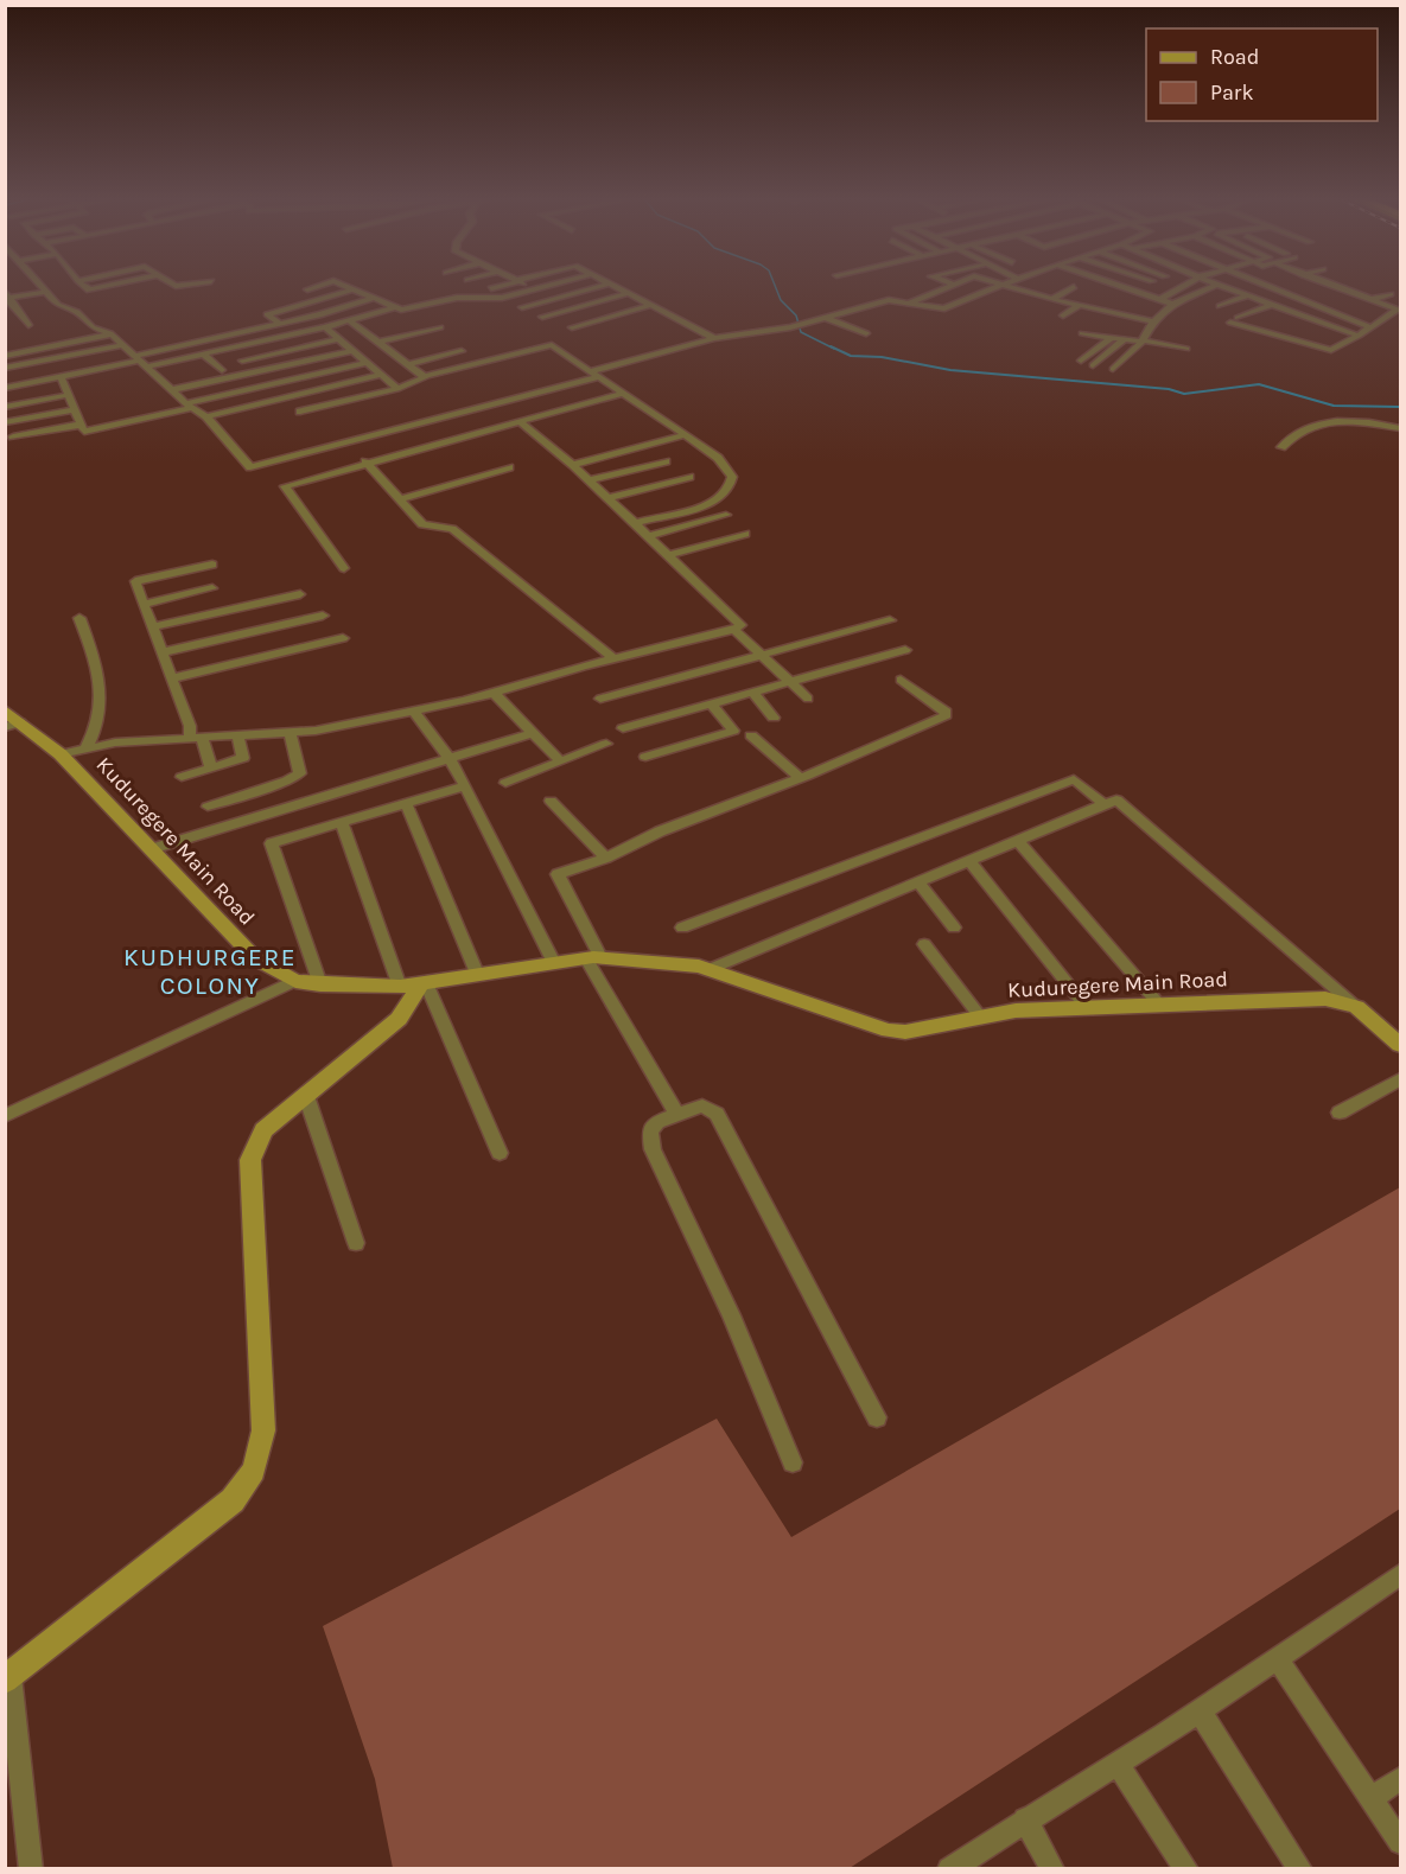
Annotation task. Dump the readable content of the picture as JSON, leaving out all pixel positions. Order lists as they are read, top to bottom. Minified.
{"streets":{"street":["Kuduregere Main Road"]},"districts":["KUDHURGERE COLONY"],"legend":["Road","Park"]}
